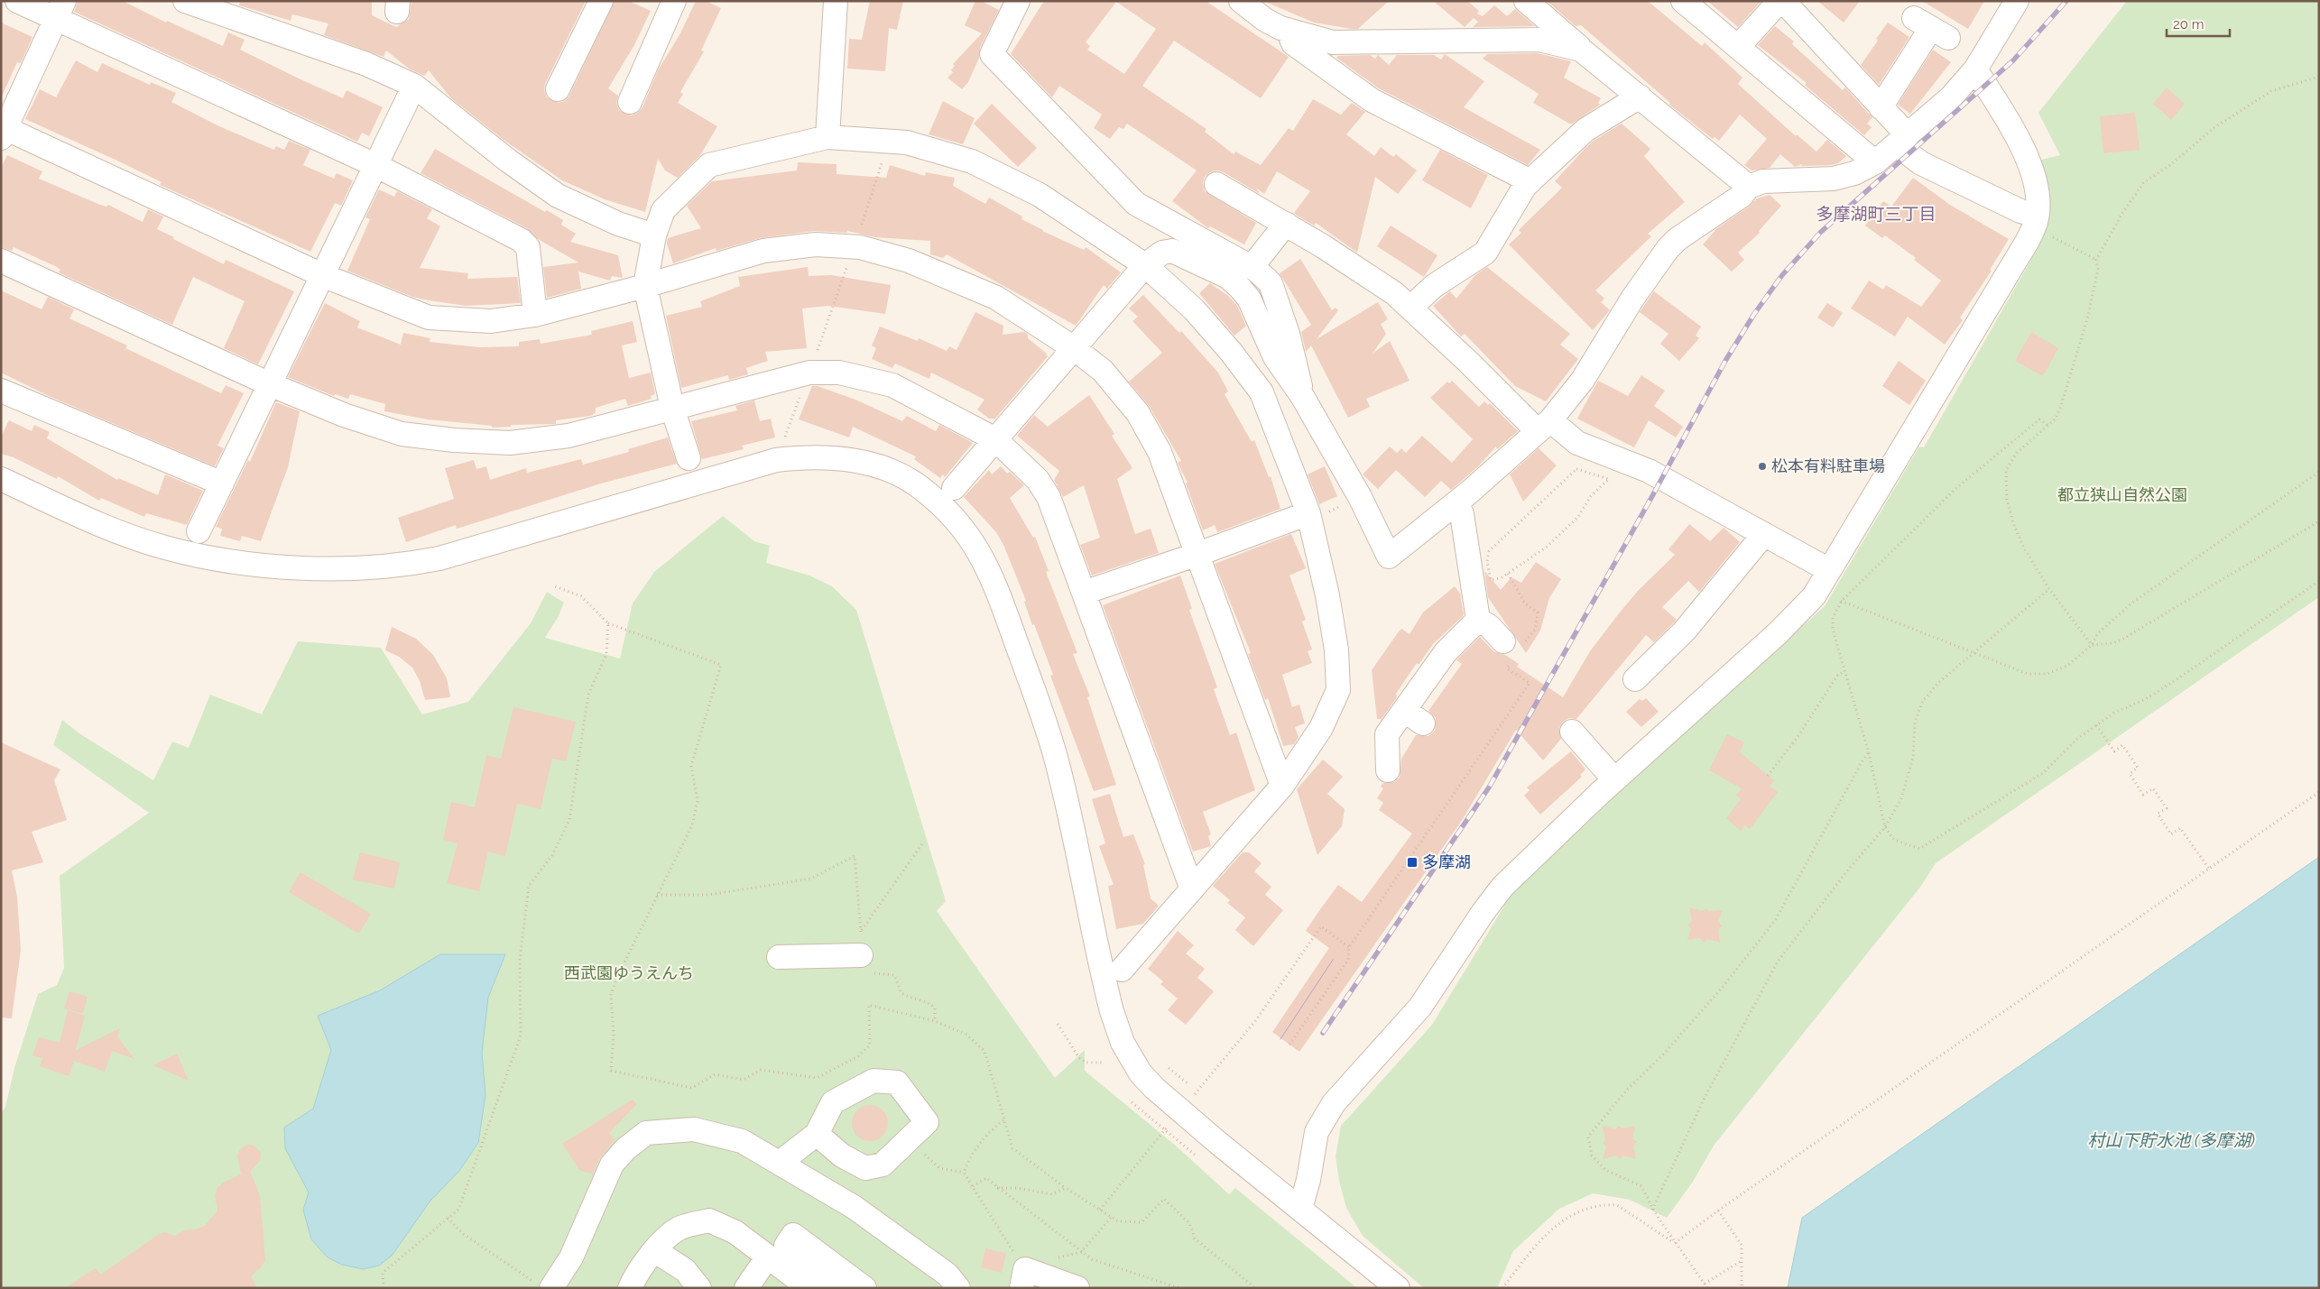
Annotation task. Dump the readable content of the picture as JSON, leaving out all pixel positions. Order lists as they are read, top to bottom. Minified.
{"districts":["多摩湖町三丁目"],"water":["村山下貯水池 (多摩湖)"],"parks":["都立狭山自然公園","西武園ゆうえんち"],"places":{"other":["松本有料駐車場"],"transit":["多摩湖"]},"scale_bar":"20 m"}
